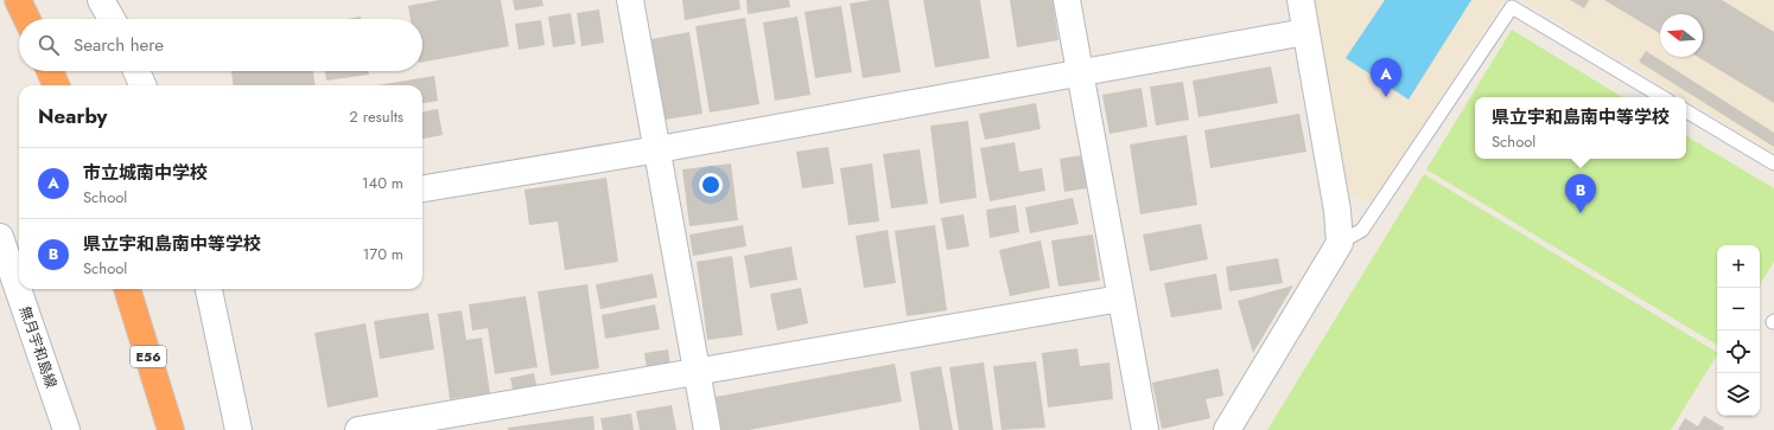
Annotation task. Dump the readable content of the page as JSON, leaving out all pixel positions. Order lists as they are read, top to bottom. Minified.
{"streets":{"highway":["E56"],"street":["無月宇和島線"]},"north":"left","page":{"search":"Search here","pins":["A","B"],"heading":["Nearby","2 results"],"popup":["県立宇和島南中等学校","School"],"list":[{"mark":"A","name":"市立城南中学校","note":"School","value":"140 m"},{"mark":"B","name":"県立宇和島南中等学校","note":"School","value":"170 m"}],"map_buttons":["+","−"]}}
